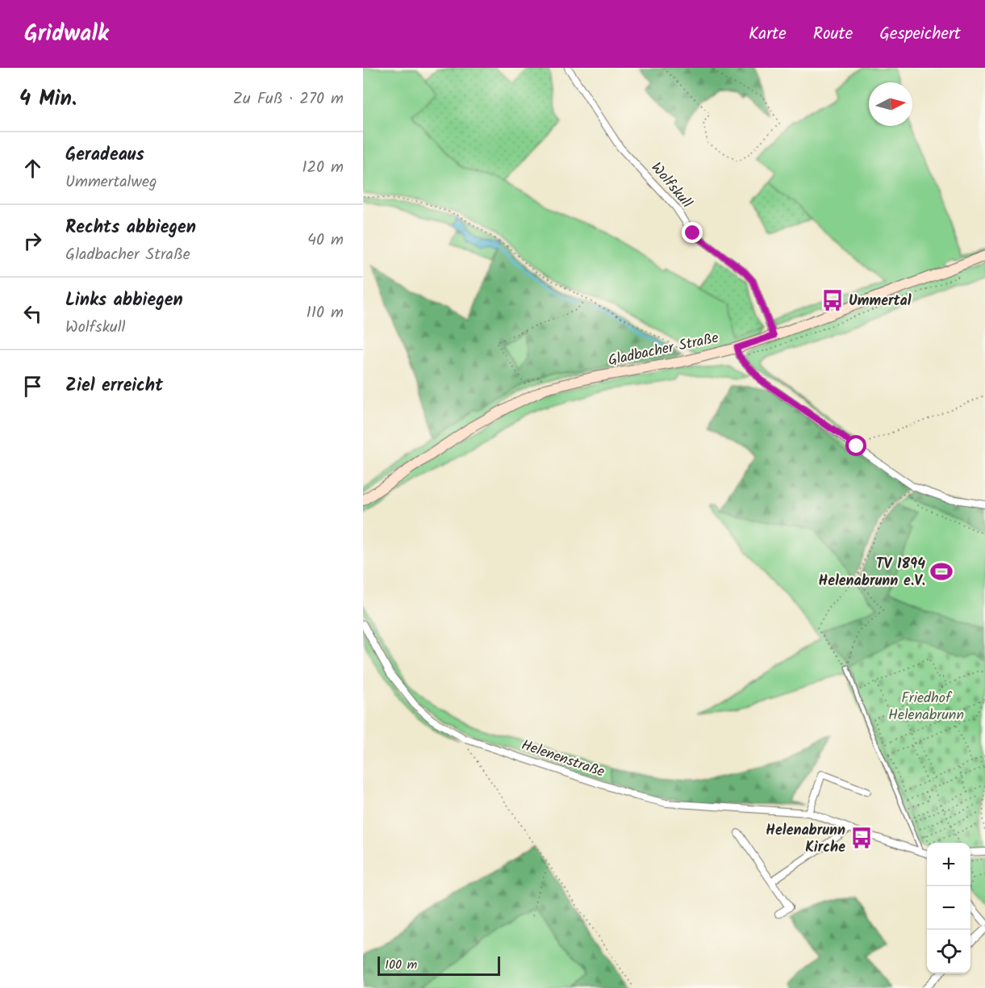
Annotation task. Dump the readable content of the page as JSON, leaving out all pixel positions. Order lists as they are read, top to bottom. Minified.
{"streets":{"main road":["Gladbacher Straße"],"street":["Wolfskull","Helenenstraße"]},"crossings":[["Wolfskull","Gladbacher Straße"]],"parks":["Friedhof Helenabrunn"],"places":{"bus stop":["Ummertal","Helenabrunn Kirche"],"sports":["TV 1894 Helenabrunn e.V."]},"scale_bar":"100 m","north":"right","page":{"header":"Gridwalk","nav":["Karte","Route","Gespeichert"],"heading":["4 Min.","Zu Fuß · 270 m"],"list":[["Geradeaus","Ummertalweg","120 m"],["Rechts abbiegen","Gladbacher Straße","40 m"],["Links abbiegen","Wolfskull","110 m"],"Ziel erreicht"],"map_buttons":["+","−"],"scale":"100 m"}}
